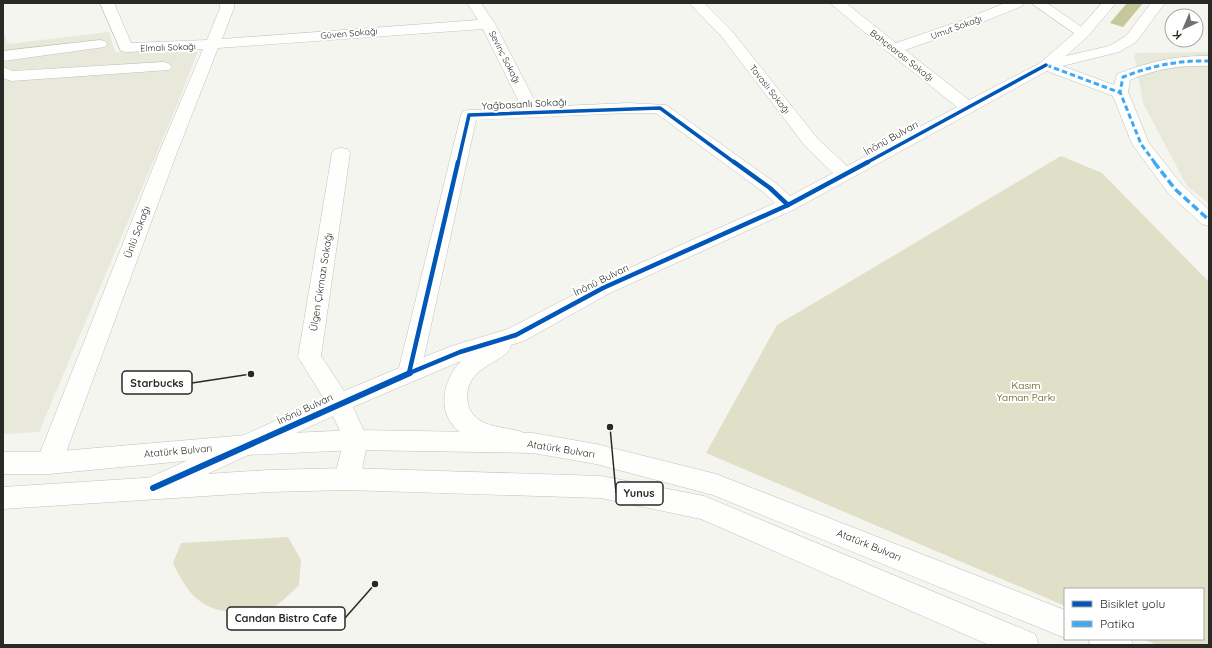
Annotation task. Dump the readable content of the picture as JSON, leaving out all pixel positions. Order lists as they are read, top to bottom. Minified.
{"streets":{"street":["Umut Sokağı","Güven Sokağı","Elmalı Sokağı","Bahçearası Sokağı","Sevinç Sokağı","Tavaslı Sokağı","Yağbasanlı Sokağı","İnönü Bulvarı","Ünlü Sokağı","Ülgen Çıkmazı Sokağı","Atatürk Bulvarı"]},"crossings":[["Umut Sokağı","Bahçearası Sokağı"],["Güven Sokağı","Elmalı Sokağı"],["Güven Sokağı","Sevinç Sokağı"],["Güven Sokağı","Ünlü Sokağı"],["Elmalı Sokağı","Ünlü Sokağı"],["Bahçearası Sokağı","İnönü Bulvarı"],["Sevinç Sokağı","Yağbasanlı Sokağı"],["Tavaslı Sokağı","İnönü Bulvarı"],["Yağbasanlı Sokağı","İnönü Bulvarı"],["İnönü Bulvarı","Ülgen Çıkmazı Sokağı"],["İnönü Bulvarı","Atatürk Bulvarı"],["Ünlü Sokağı","Atatürk Bulvarı"],["Ülgen Çıkmazı Sokağı","Atatürk Bulvarı"]],"parks":["Kasım Yaman Parkı"],"places":["Starbucks","Yunus","Candan Bistro Cafe"],"legend":["Bisiklet yolu","Patika"],"north":"bottom left"}
